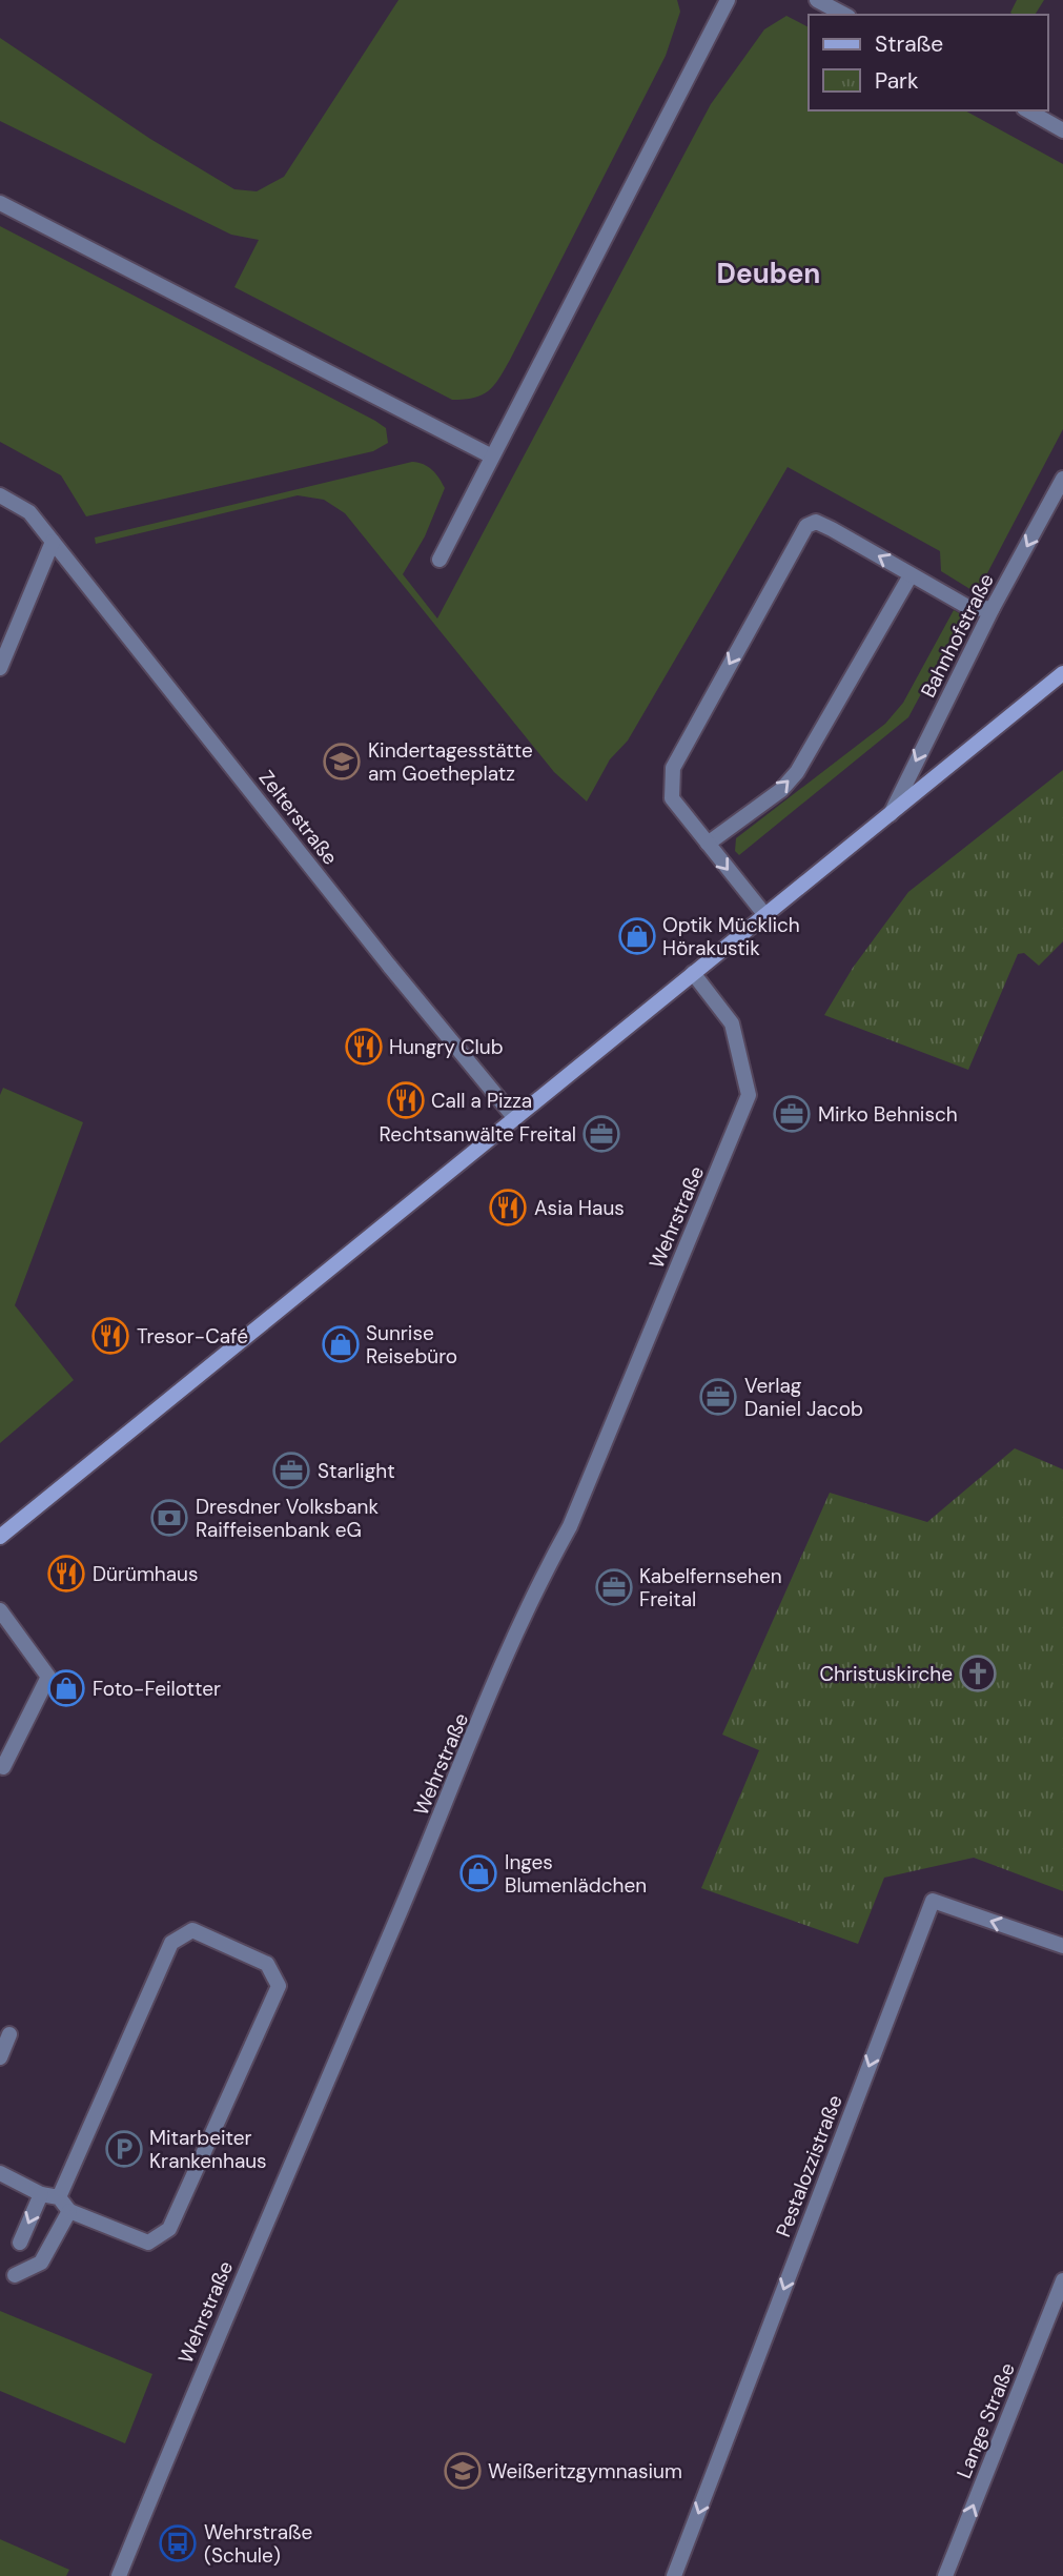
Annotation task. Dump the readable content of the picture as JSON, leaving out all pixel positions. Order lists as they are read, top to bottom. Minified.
{"streets":{"street":["Bahnhofstraße","Zelterstraße","Wehrstraße","Pestalozzistraße","Lange Straße"]},"one_way":["Pestalozzistraße","Lange Straße"],"districts":["Deuben"],"places":{"school or university":["Kindertagesstätte am Goetheplatz","Weißeritzgymnasium"],"shop":["Optik Mücklich Hörakustik","Sunrise Reisebüro","Foto-Feilotter","Inges Blumenlädchen"],"restaurant":["Hungry Club","Call a Pizza","Asia Haus","Tresor-Café","Dürümhaus"],"office":["Mirko Behnisch","Rechtsanwälte Freital","Verlag Daniel Jacob","Starlight","Kabelfernsehen Freital"],"bank":["Dresdner Volksbank Raiffeisenbank eG"],"church":["Christuskirche"],"parking":["Mitarbeiter Krankenhaus"],"bus stop":["Wehrstraße (Schule)"]},"legend":["Straße","Park"]}
